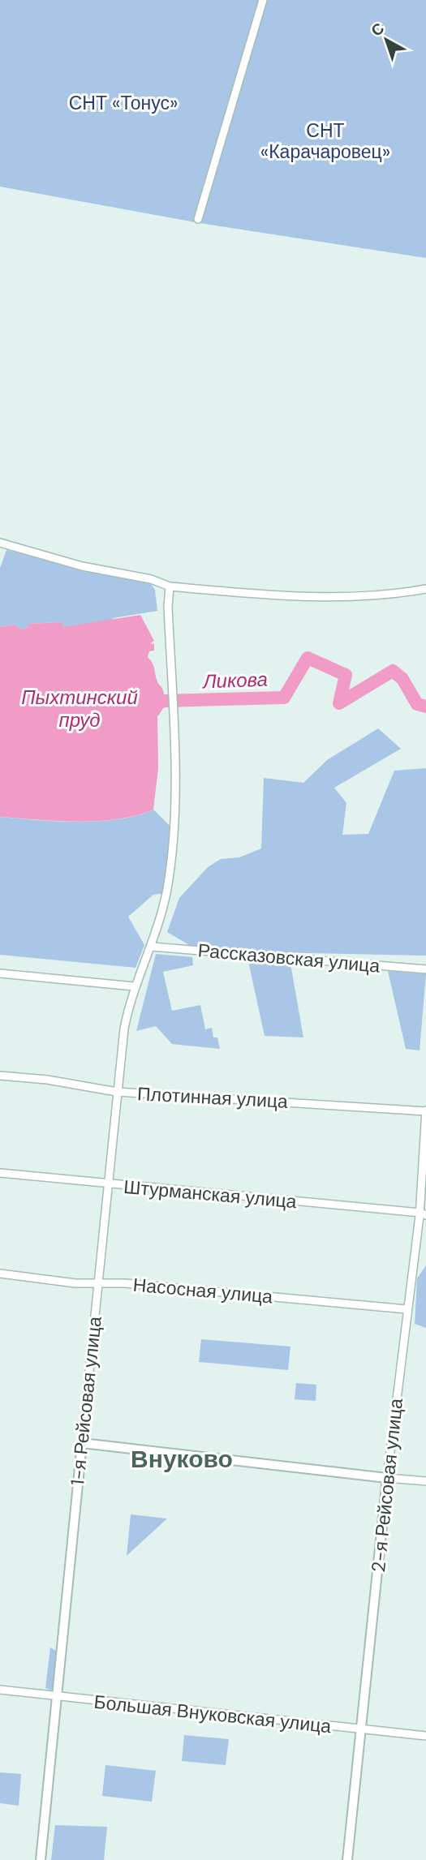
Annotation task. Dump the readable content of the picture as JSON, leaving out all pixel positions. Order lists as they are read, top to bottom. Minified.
{"streets":{"street":["Рассказовская улица","Плотинная улица","Штурманская улица","Насосная улица","1-я Рейсовая улица","2-я Рейсовая улица","Большая Внуковская улица"]},"crossings":[["Рассказовская улица","1-я Рейсовая улица"],["Плотинная улица","1-я Рейсовая улица"],["Плотинная улица","2-я Рейсовая улица"],["Штурманская улица","1-я Рейсовая улица"],["Штурманская улица","2-я Рейсовая улица"],["Насосная улица","1-я Рейсовая улица"],["Насосная улица","2-я Рейсовая улица"],["1-я Рейсовая улица","Большая Внуковская улица"],["2-я Рейсовая улица","Большая Внуковская улица"]],"districts":["Внуково"],"water":["Ликова","Пыхтинский пруд"],"parks":["СНТ «Тонус»","СНТ «Карачаровец»"],"north":"top left"}
